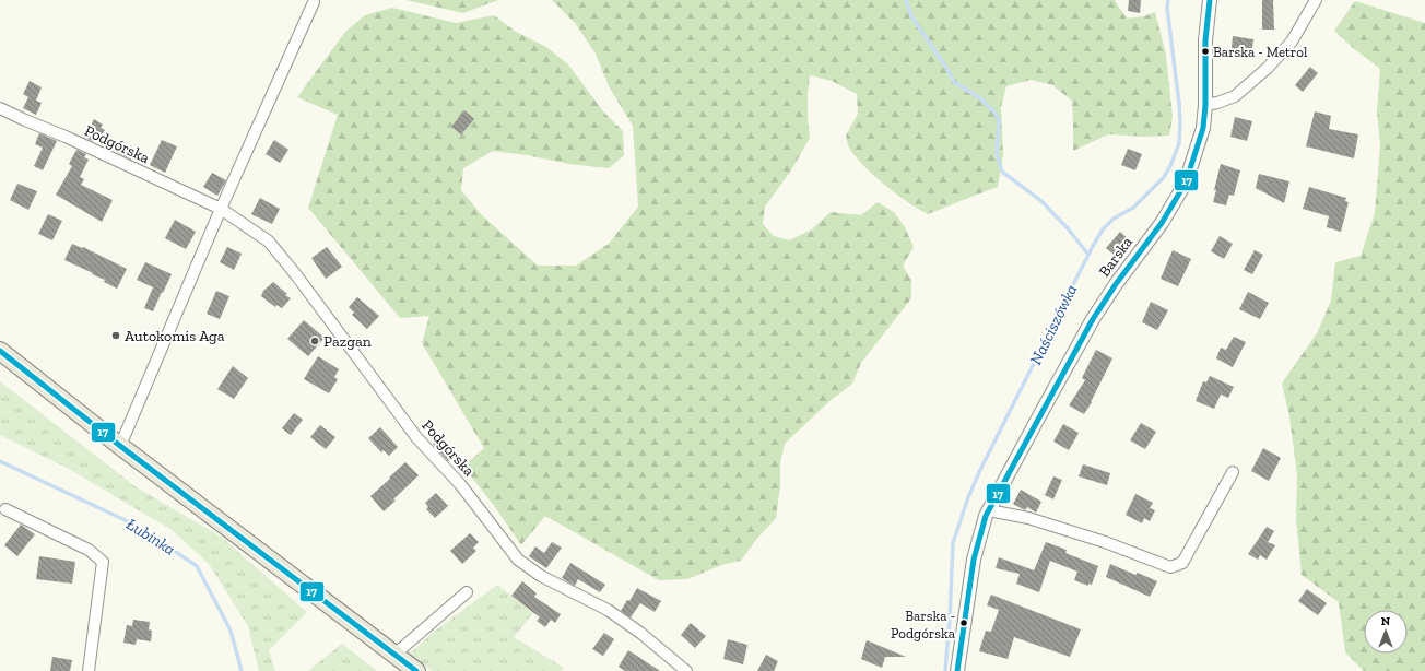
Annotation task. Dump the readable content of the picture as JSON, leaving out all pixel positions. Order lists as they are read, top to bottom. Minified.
{"streets":{"street":["Podgórska","Barska"]},"water":["Naściszówka","Łubinka"],"places":["Barska - Metrol","Autokomis Aga","Pazgan","Barska - Podgórska"],"lines":["transit line 17"],"north":"top"}
